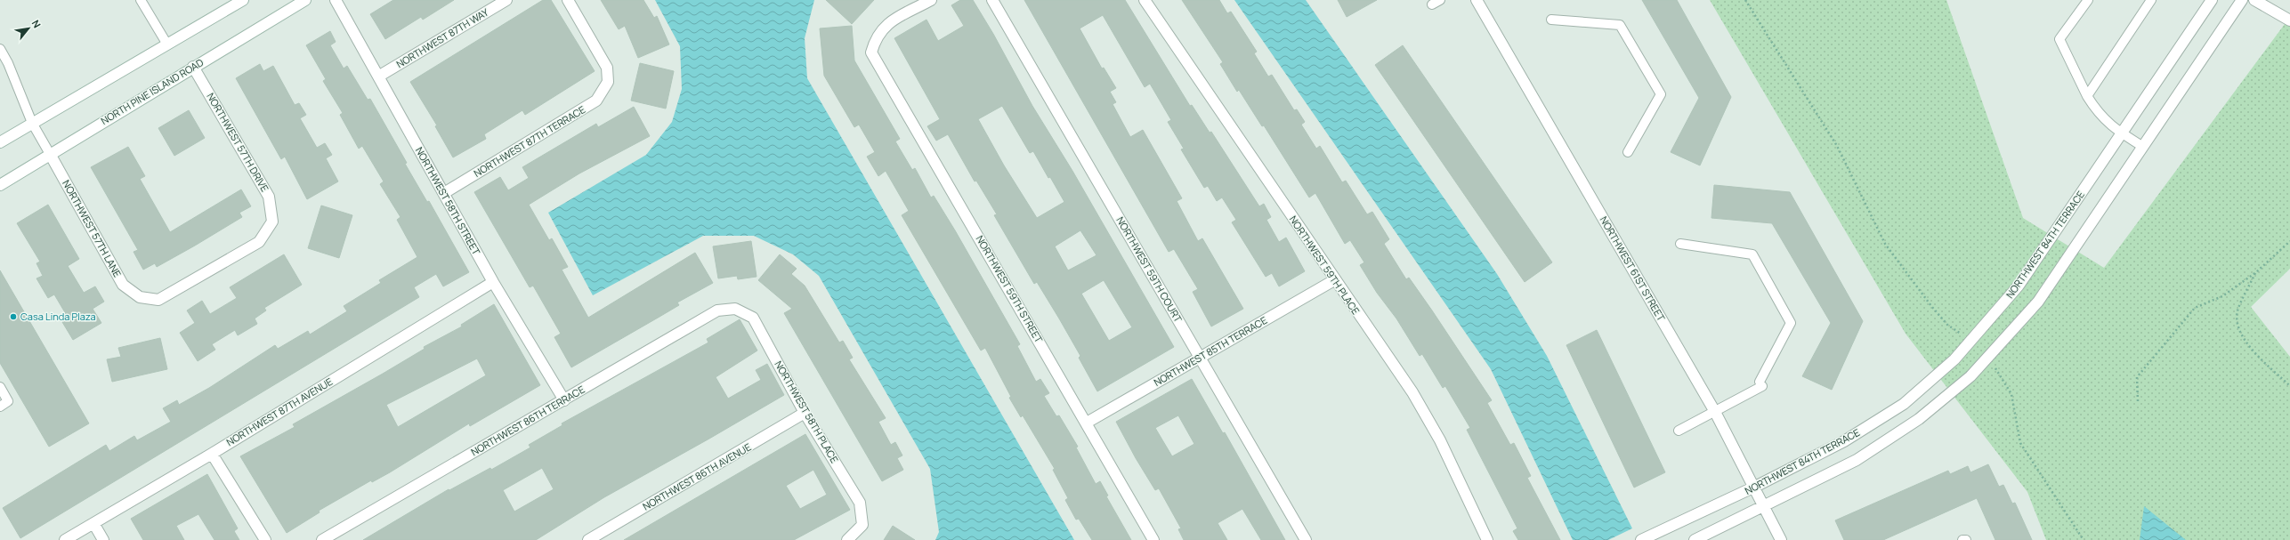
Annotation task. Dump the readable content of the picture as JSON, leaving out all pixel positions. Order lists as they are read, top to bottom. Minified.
{"streets":{"street":["NORTHWEST 87TH WAY","NORTH PINE ISLAND ROAD","NORTHWEST 87TH TERRACE","NORTHWEST 57TH DRIVE","NORTHWEST 58TH STREET","NORTHWEST 57TH LANE","NORTHWEST 84TH TERRACE","NORTHWEST 59TH PLACE","NORTHWEST 61ST STREET","NORTHWEST 59TH COURT","NORTHWEST 59TH STREET","NORTHWEST 85TH TERRACE","NORTHWEST 87TH AVENUE","NORTHWEST 58TH PLACE","NORTHWEST 86TH TERRACE","NORTHWEST 86TH AVENUE"]},"crossings":[["NORTHWEST 87TH WAY","NORTHWEST 58TH STREET"],["NORTH PINE ISLAND ROAD","NORTHWEST 57TH DRIVE"],["NORTH PINE ISLAND ROAD","NORTHWEST 57TH LANE"],["NORTHWEST 87TH TERRACE","NORTHWEST 58TH STREET"],["NORTHWEST 57TH DRIVE","NORTHWEST 57TH LANE"],["NORTHWEST 58TH STREET","NORTHWEST 87TH AVENUE"],["NORTHWEST 58TH STREET","NORTHWEST 86TH TERRACE"],["NORTHWEST 84TH TERRACE","NORTHWEST 61ST STREET"],["NORTHWEST 59TH PLACE","NORTHWEST 85TH TERRACE"],["NORTHWEST 59TH COURT","NORTHWEST 85TH TERRACE"],["NORTHWEST 59TH STREET","NORTHWEST 85TH TERRACE"],["NORTHWEST 58TH PLACE","NORTHWEST 86TH TERRACE"],["NORTHWEST 58TH PLACE","NORTHWEST 86TH AVENUE"]],"places":["Casa Linda Plaza"],"north":"top right"}
